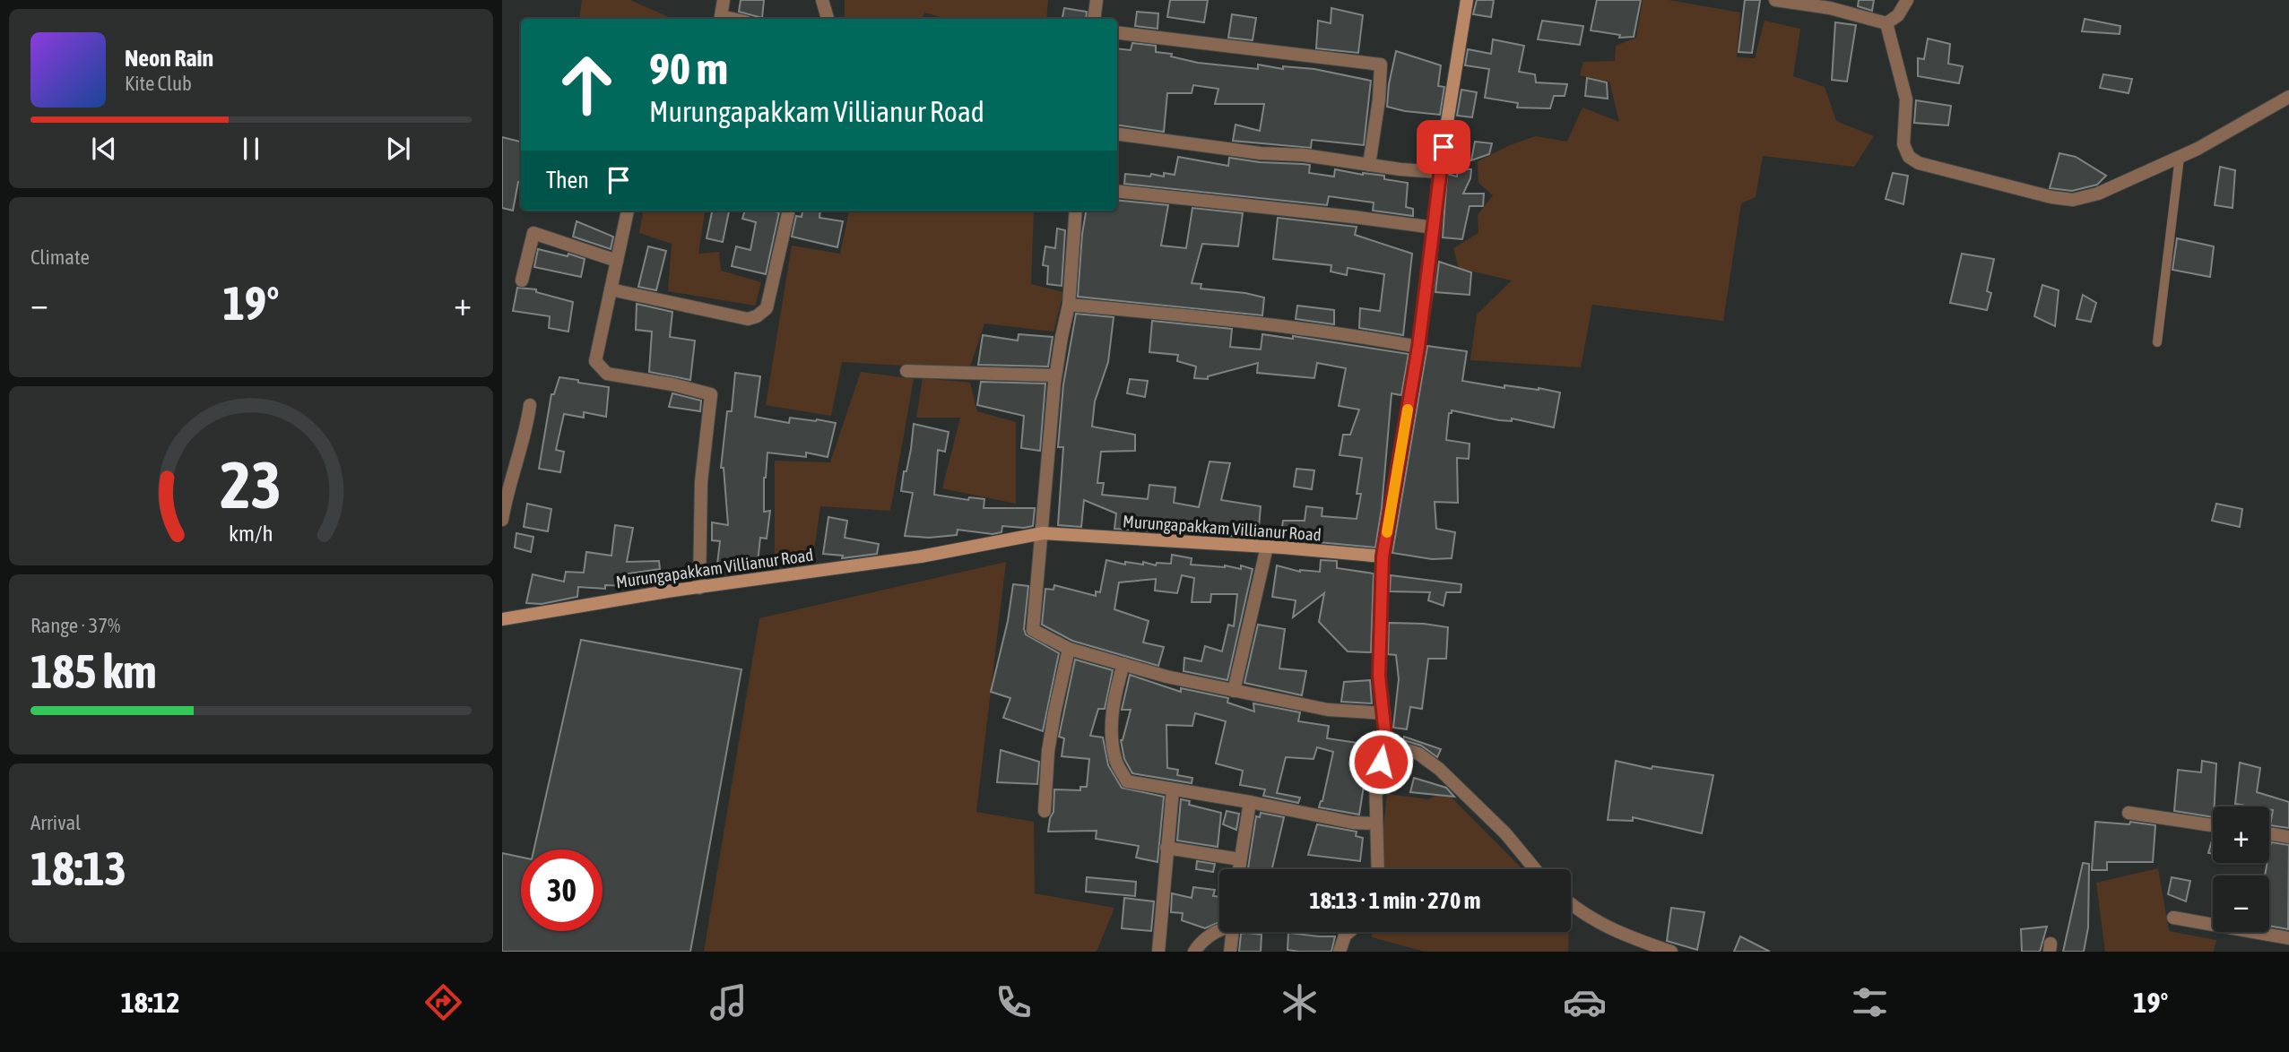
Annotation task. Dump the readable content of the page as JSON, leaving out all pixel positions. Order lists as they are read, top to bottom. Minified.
{"streets":{"main road":["Murungapakkam Villianur Road"]},"page":{"turn":["90 m","Murungapakkam Villianur Road"],"song":["Neon Rain","Kite Club"],"then":"Then","tile":["Climate",["Range · 37%","185 km"],["Arrival","18:13"]],"heat":["−","19°","+"],"map_buttons":["+","−"],"limit":"30","trip":"18:13 · 1 min · 270 m","tabs":["18:12","19°"],"gauge":["23","km/h"]}}
